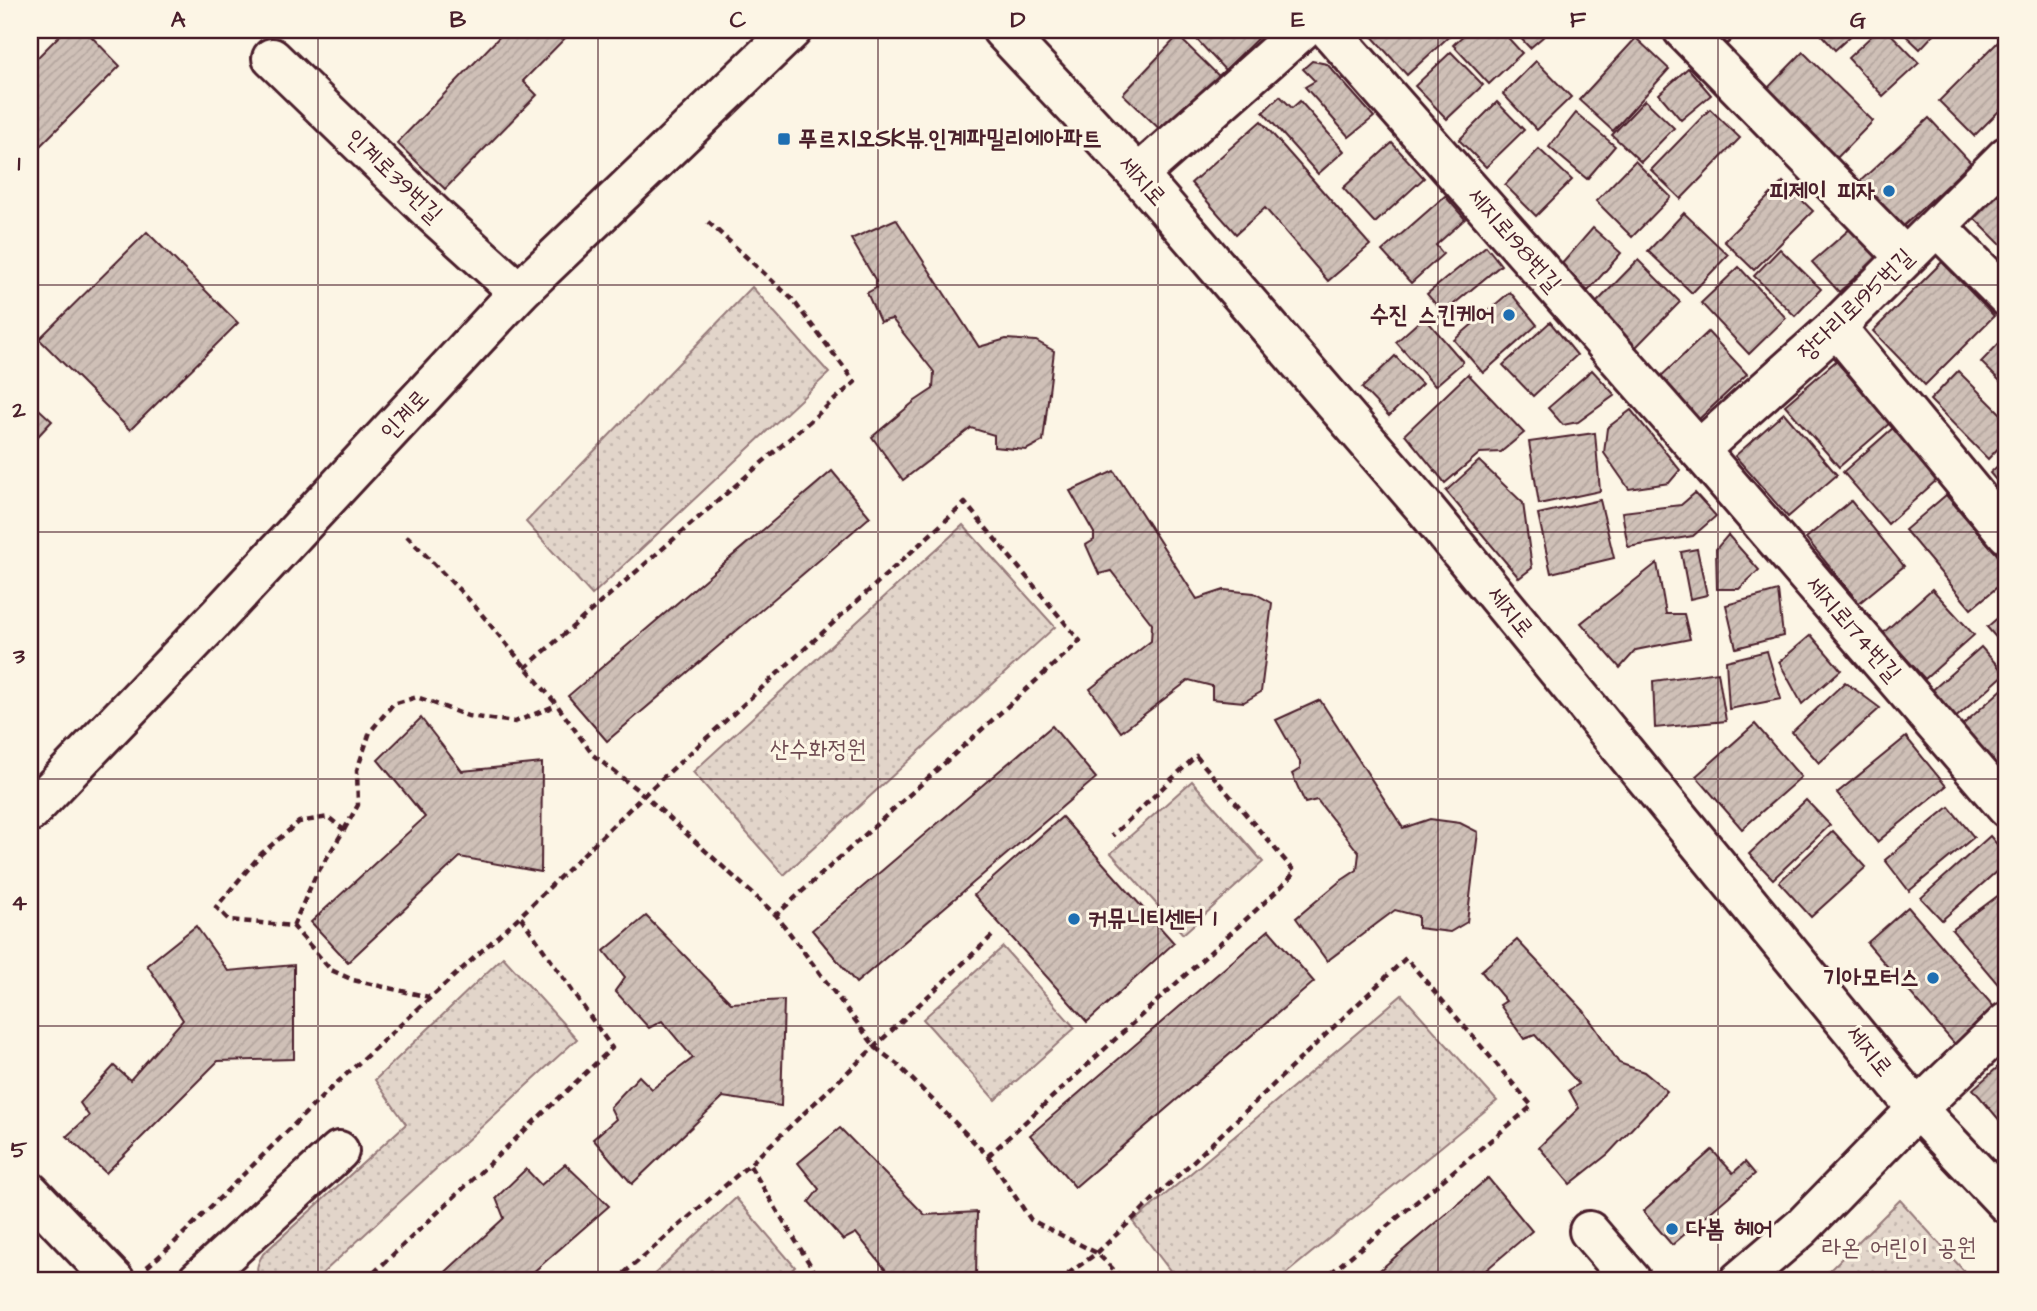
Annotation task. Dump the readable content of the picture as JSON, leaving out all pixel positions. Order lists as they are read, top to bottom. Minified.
{"streets":{"street":["인계로39번길","세지로","세지로198번길","장다리로195번길","인계로","세지로174번길"]},"crossings":[["인계로39번길","인계로"],["세지로198번길","장다리로195번길"],["세지로198번길","세지로174번길"],["장다리로195번길","세지로174번길"]],"parks":["산수화정원","라온 어린이 공원"],"places":{"transit":["푸르지오SK뷰.인계파밀리에아파트"],"other":["피제이 피자","수진 스킨케어","커뮤니티센터 1","기아모터스","다봄 헤어"]},"grid":{"columns":["A","B","C","D","E","F","G"],"rows":["1","2","3","4","5"]}}
